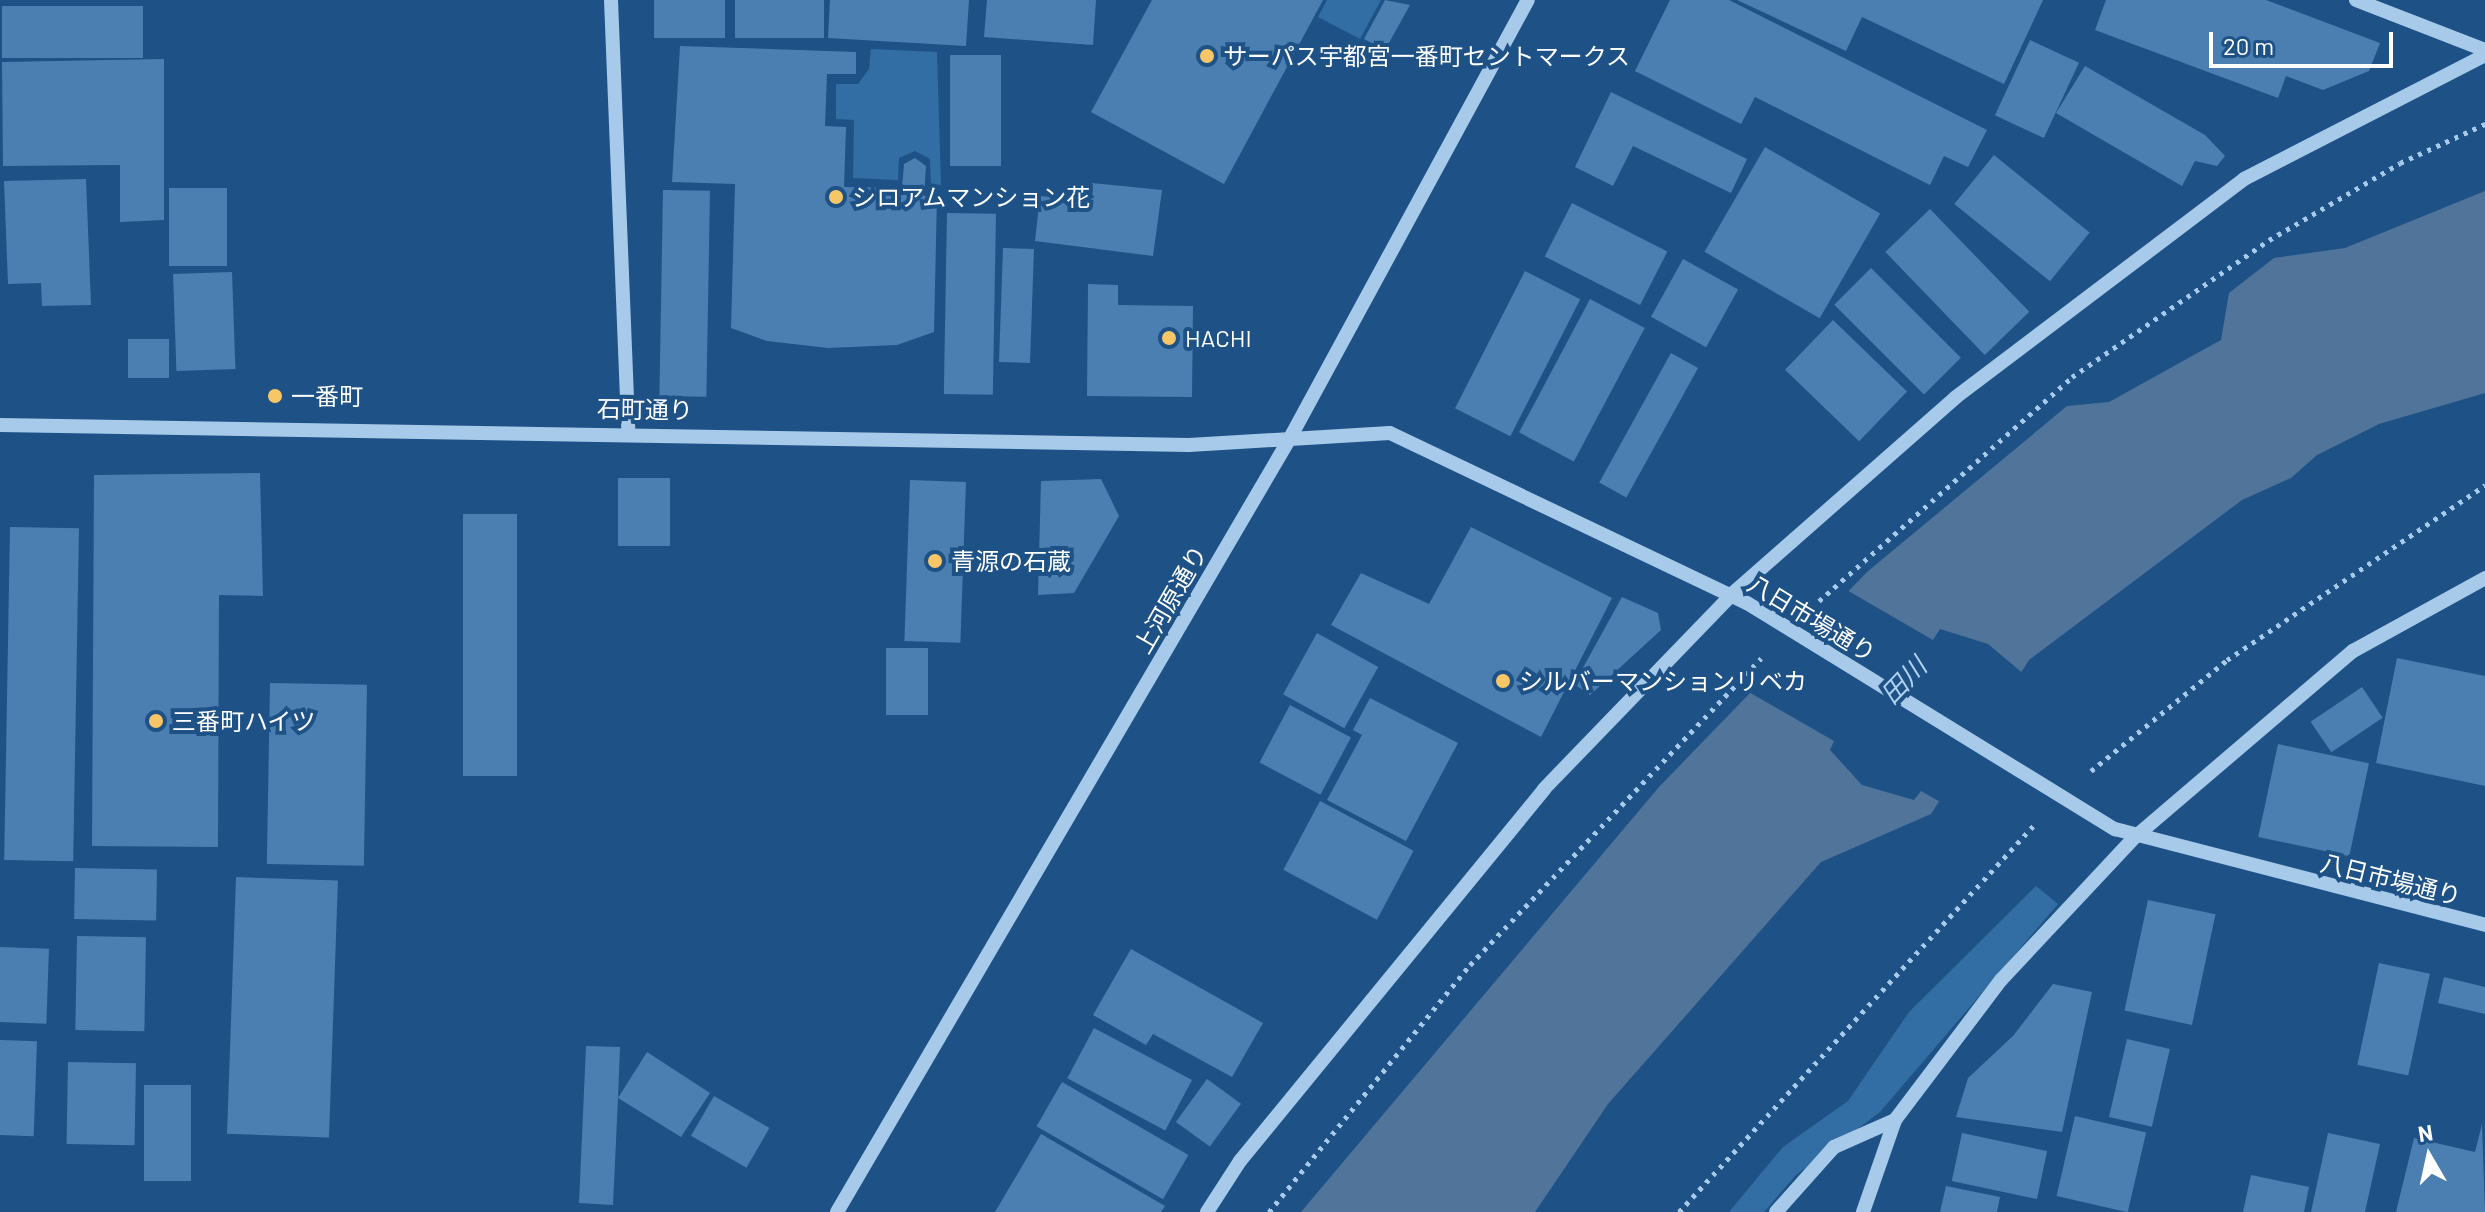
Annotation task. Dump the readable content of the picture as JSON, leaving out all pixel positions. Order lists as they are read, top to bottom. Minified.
{"streets":{"street":["石町通り","上河原通り","八日市場通り"]},"crossings":[["石町通り","上河原通り"],["石町通り","八日市場通り"],["上河原通り","八日市場通り"]],"water":["田川"],"places":["サーパス宇都宮一番町セントマークス","シロアムマンション花","HACHI","一番町","青源の石蔵","シルバーマンションリベカ","三番町ハイツ"],"scale_bar":"20 m","north":"top"}
